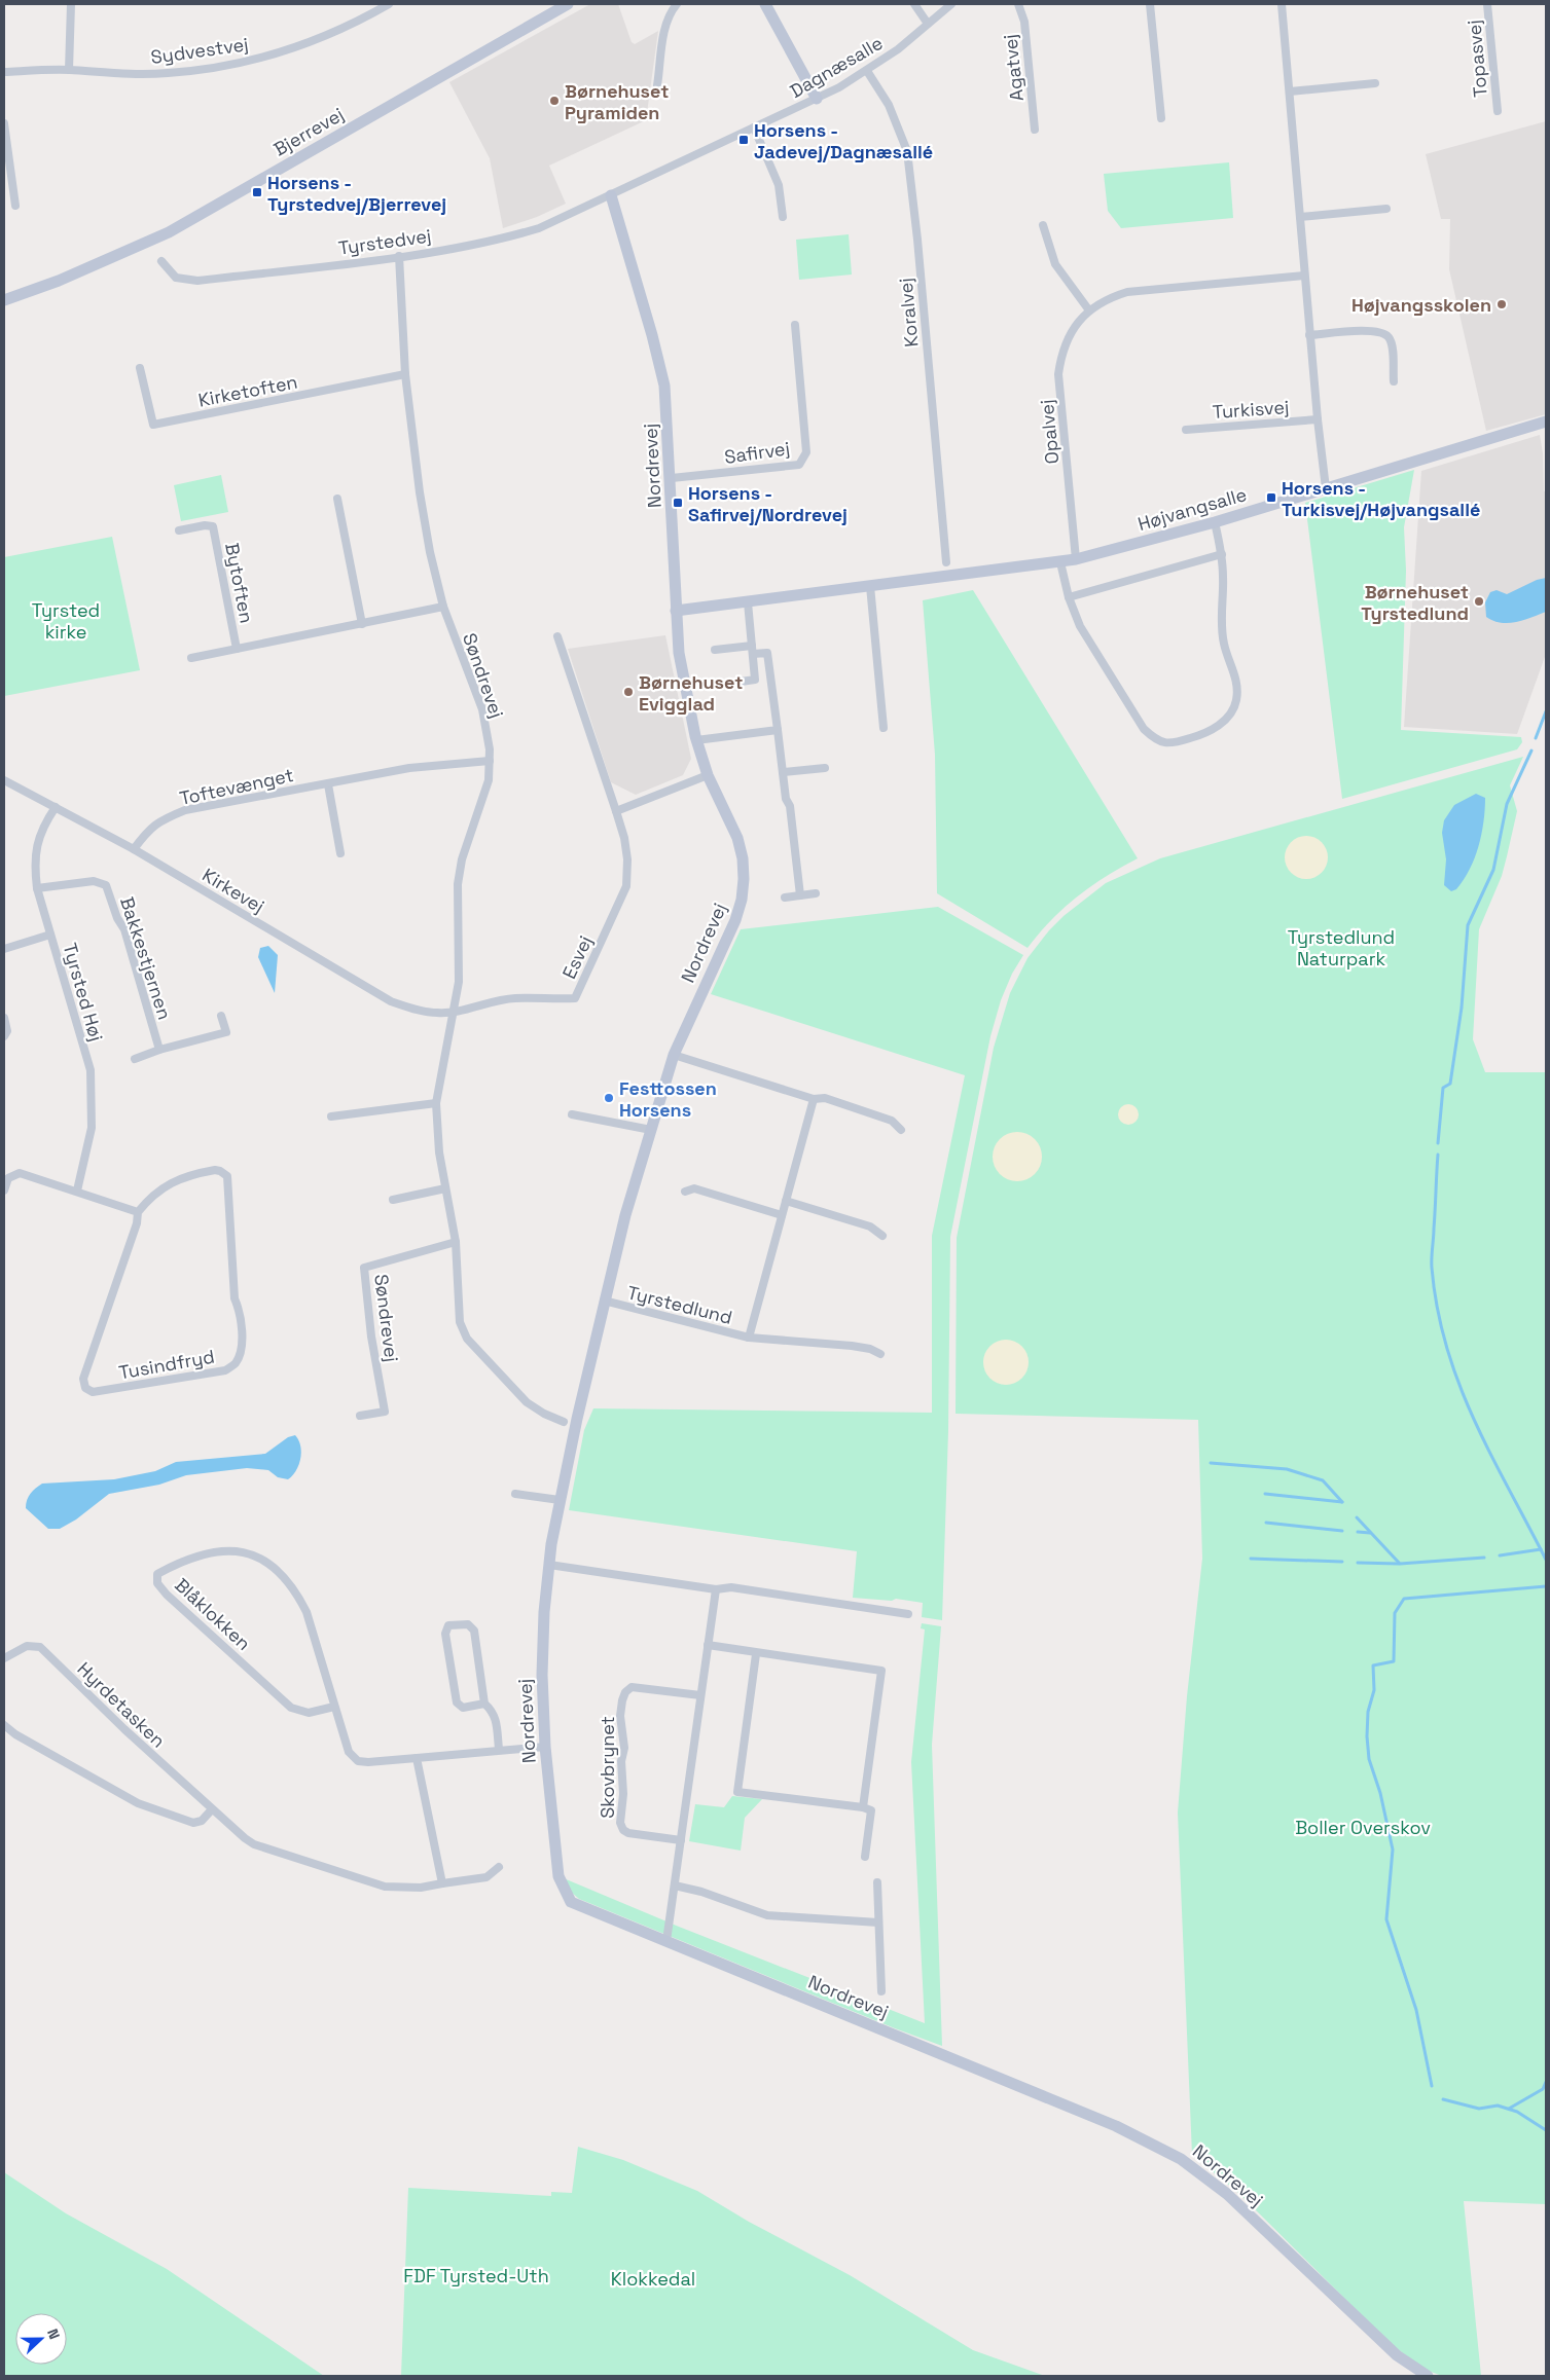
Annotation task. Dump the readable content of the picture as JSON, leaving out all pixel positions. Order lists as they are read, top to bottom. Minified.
{"streets":{"street":["Sydvestvej","Topasvej","Dagnæsalle","Agatvej","Bjerrevej","Tyrstedvej","Koralvej","Kirketoften","Turkisvej","Opalvej","Safirvej","Nordrevej","Højvangsalle","Bytoften","Søndrevej","Toftevænget","Kirkevej","Esvej","Bakkestjernen","Tyrsted Høj","Tyrstedlund","Tusindfryd","Blåklokken","Hyrdetasken","Skovbrynet"]},"crossings":[["Dagnæsalle","Tyrstedvej"],["Dagnæsalle","Koralvej"],["Dagnæsalle","Nordrevej"],["Tyrstedvej","Nordrevej"],["Tyrstedvej","Søndrevej"],["Kirketoften","Søndrevej"],["Turkisvej","Opalvej"],["Turkisvej","Højvangsalle"],["Opalvej","Højvangsalle"],["Safirvej","Nordrevej"],["Nordrevej","Højvangsalle"],["Nordrevej","Tyrstedlund"],["Bytoften","Søndrevej"],["Søndrevej","Toftevænget"],["Søndrevej","Kirkevej"],["Søndrevej","Esvej"],["Toftevænget","Kirkevej"],["Kirkevej","Esvej"],["Kirkevej","Tyrsted Høj"],["Bakkestjernen","Tyrsted Høj"]],"parks":["Tyrsted kirke","Tyrstedlund Naturpark","Boller Overskov","FDF Tyrsted-Uth","Klokkedal"],"places":{"other":["Børnehuset Pyramiden","Højvangsskolen","Børnehuset Tyrstedlund","Børnehuset Evigglad","Festtossen Horsens"],"transit":["Horsens - Jadevej/Dagnæsallé","Horsens - Tyrstedvej/Bjerrevej","Horsens - Turkisvej/Højvangsallé","Horsens - Safirvej/Nordrevej"]},"north":"right"}
